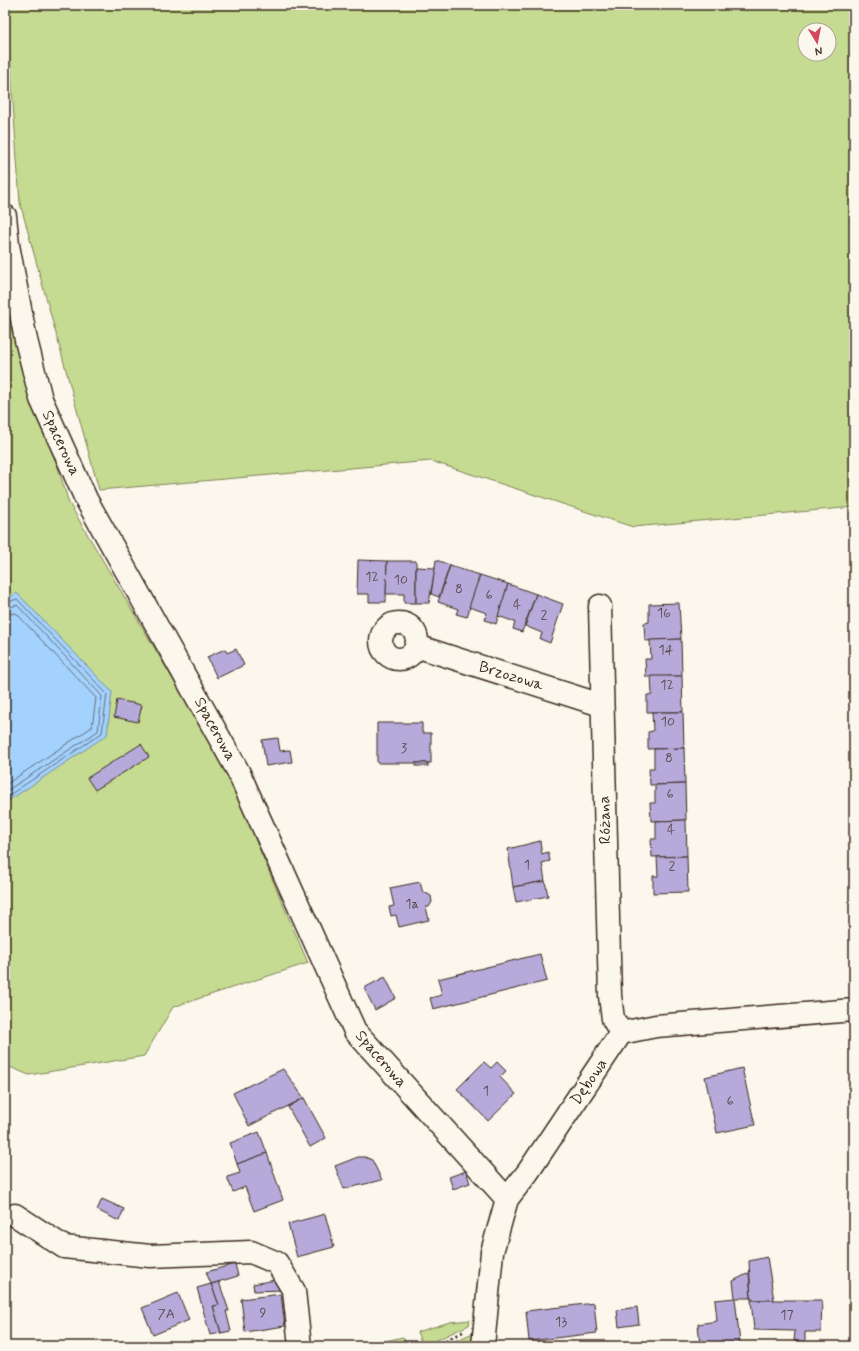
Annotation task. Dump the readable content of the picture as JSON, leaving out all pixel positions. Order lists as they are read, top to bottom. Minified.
{"streets":{"street":["Spacerowa","Brzozowa","Różana","Dębowa"]},"crossings":[["Spacerowa","Dębowa"],["Brzozowa","Różana"],["Różana","Dębowa"]],"house_numbers":["12","10","8","6","4","16","2","14","12","10","3","8","6","4","1","2","1a","1","6","9","7A","17","13"],"north":"bottom"}
